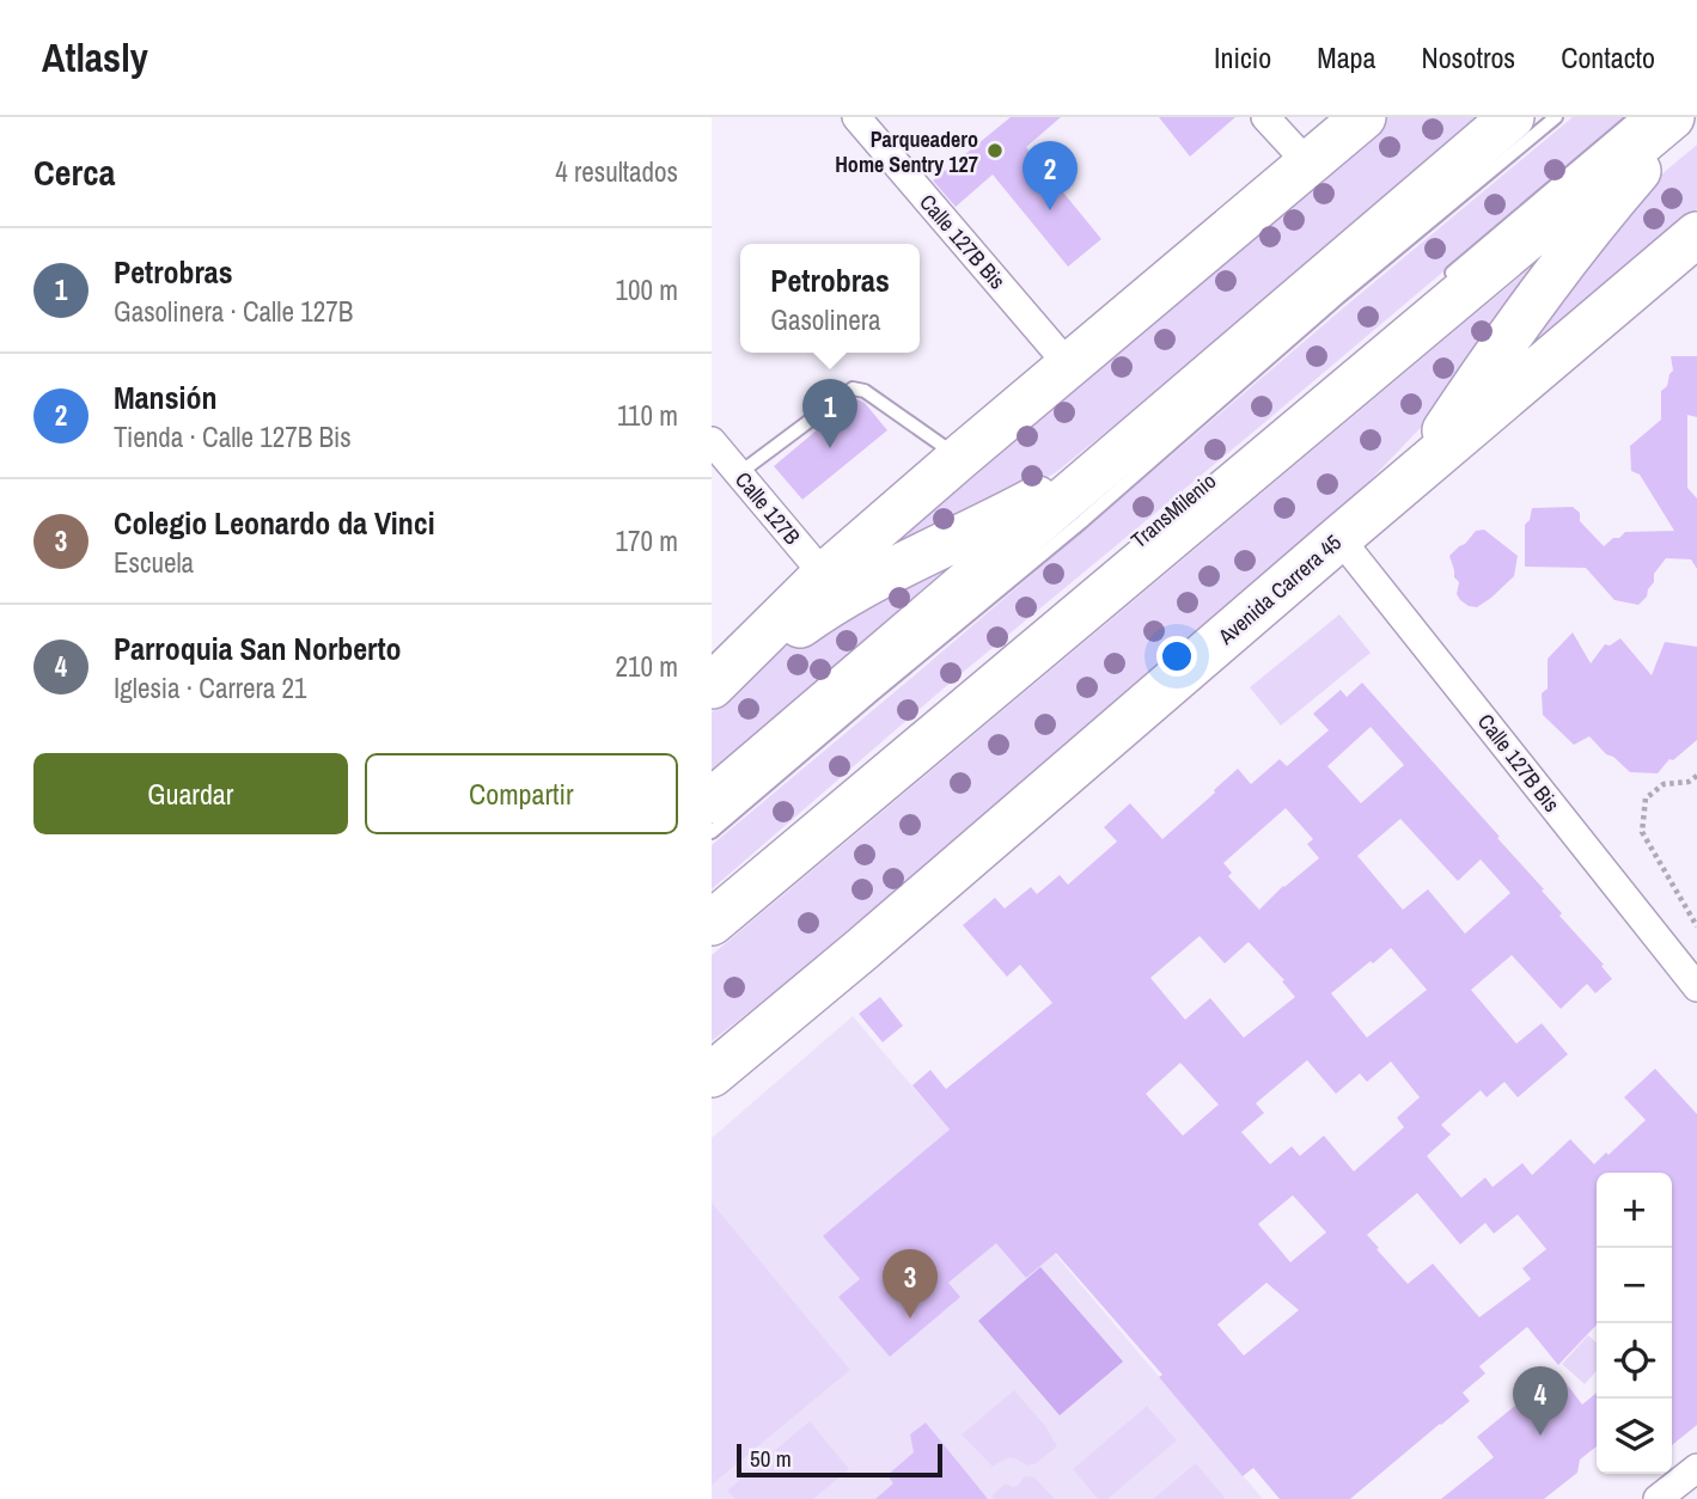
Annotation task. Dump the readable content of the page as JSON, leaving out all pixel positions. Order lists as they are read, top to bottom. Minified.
{"streets":{"highway":["Avenida Carrera 45"],"street":["Calle 127B Bis","Calle 127B"]},"crossings":[["Calle 127B Bis","Avenida Carrera 45"]],"places":["Parqueadero Home Sentry 127"],"scale_bar":"50 m","page":{"header":"Atlasly","nav":["Inicio","Mapa","Nosotros","Contacto"],"heading":["Cerca","4 resultados"],"pins":["2","1","3","4"],"list":[{"mark":"1","name":"Petrobras","note":"Gasolinera · Calle 127B","value":"100 m"},{"mark":"2","name":"Mansión","note":"Tienda · Calle 127B Bis","value":"110 m"},{"mark":"3","name":"Colegio Leonardo da Vinci","note":"Escuela","value":"170 m"},{"mark":"4","name":"Parroquia San Norberto","note":"Iglesia · Carrera 21","value":"210 m"}],"popup":["Petrobras","Gasolinera"],"buttons":["Guardar","Compartir"],"map_buttons":["+","−"],"scale":"50 m"}}
